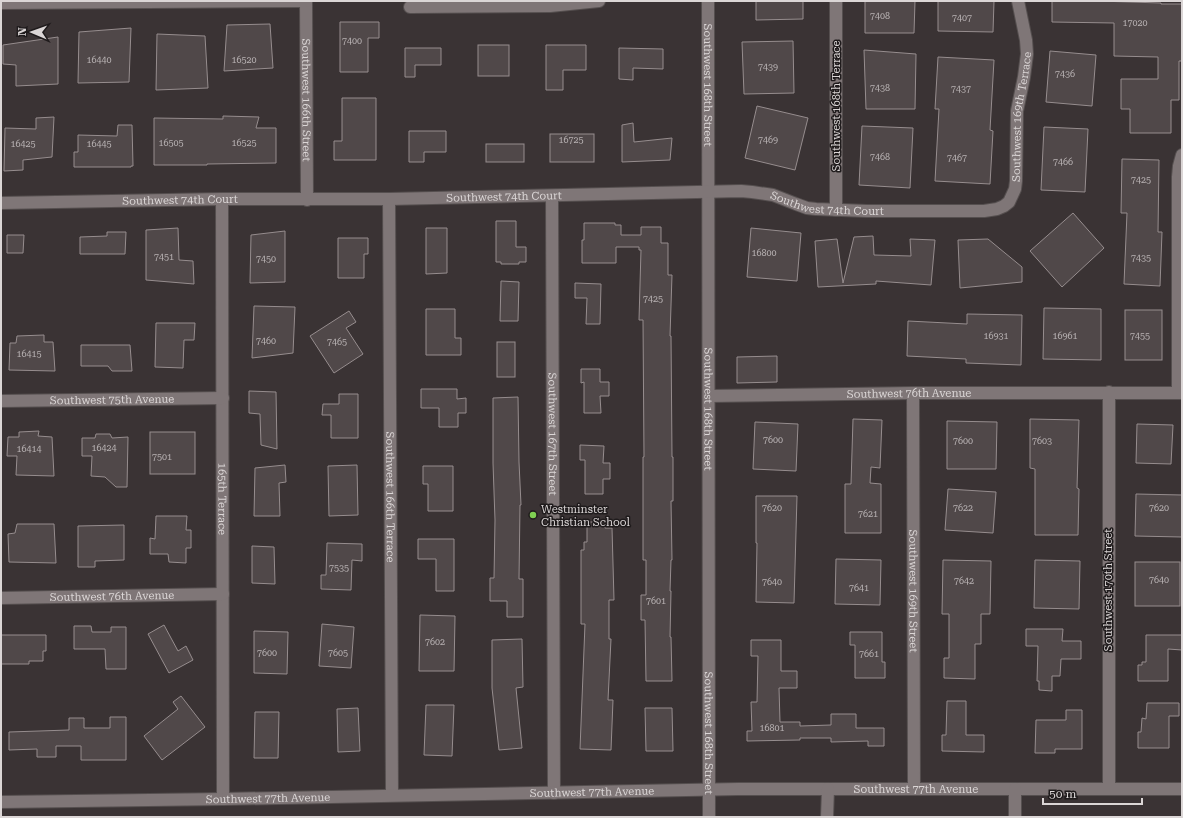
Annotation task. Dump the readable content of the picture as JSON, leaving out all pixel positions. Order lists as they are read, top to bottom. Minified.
{"streets":{"street":["Southwest 168th Street","Southwest 166th Street","Southwest 168th Terrace","Southwest 169th Terrace","Southwest 74th Court","Southwest 76th Avenue","Southwest 75th Avenue","Southwest 167th Street","Southwest 166th Terrace","165th Terrace","Southwest 170th Street","Southwest 169th Street","Southwest 77th Avenue"]},"crossings":[["Southwest 168th Street","Southwest 74th Court"],["Southwest 168th Street","Southwest 76th Avenue"],["Southwest 168th Street","Southwest 77th Avenue"],["Southwest 166th Street","Southwest 74th Court"],["Southwest 168th Terrace","Southwest 74th Court"],["Southwest 169th Terrace","Southwest 74th Court"],["Southwest 74th Court","Southwest 167th Street"],["Southwest 74th Court","Southwest 166th Terrace"],["Southwest 74th Court","165th Terrace"],["Southwest 76th Avenue","165th Terrace"],["Southwest 76th Avenue","Southwest 170th Street"],["Southwest 76th Avenue","Southwest 169th Street"],["Southwest 75th Avenue","165th Terrace"],["Southwest 167th Street","Southwest 77th Avenue"],["Southwest 166th Terrace","Southwest 77th Avenue"],["165th Terrace","Southwest 77th Avenue"],["Southwest 170th Street","Southwest 77th Avenue"],["Southwest 169th Street","Southwest 77th Avenue"]],"places":["Westminster Christian School"],"house_numbers":["7408","7407","17020","7400","16440","16520","7439","7436","7438","7437","16725","7469","16505","16525","16425","16445","7468","7467","7466","7425","16800","7451","7435","7450","7425","16931","16961","7455","7460","7465","16415","7600","7600","7603","16424","16414","7501","7620","7622","7620","7621","7535","7640","7642","7640","7641","7601","7602","7600","7605","7661","16801"],"scale_bar":"50 m","north":"left"}
